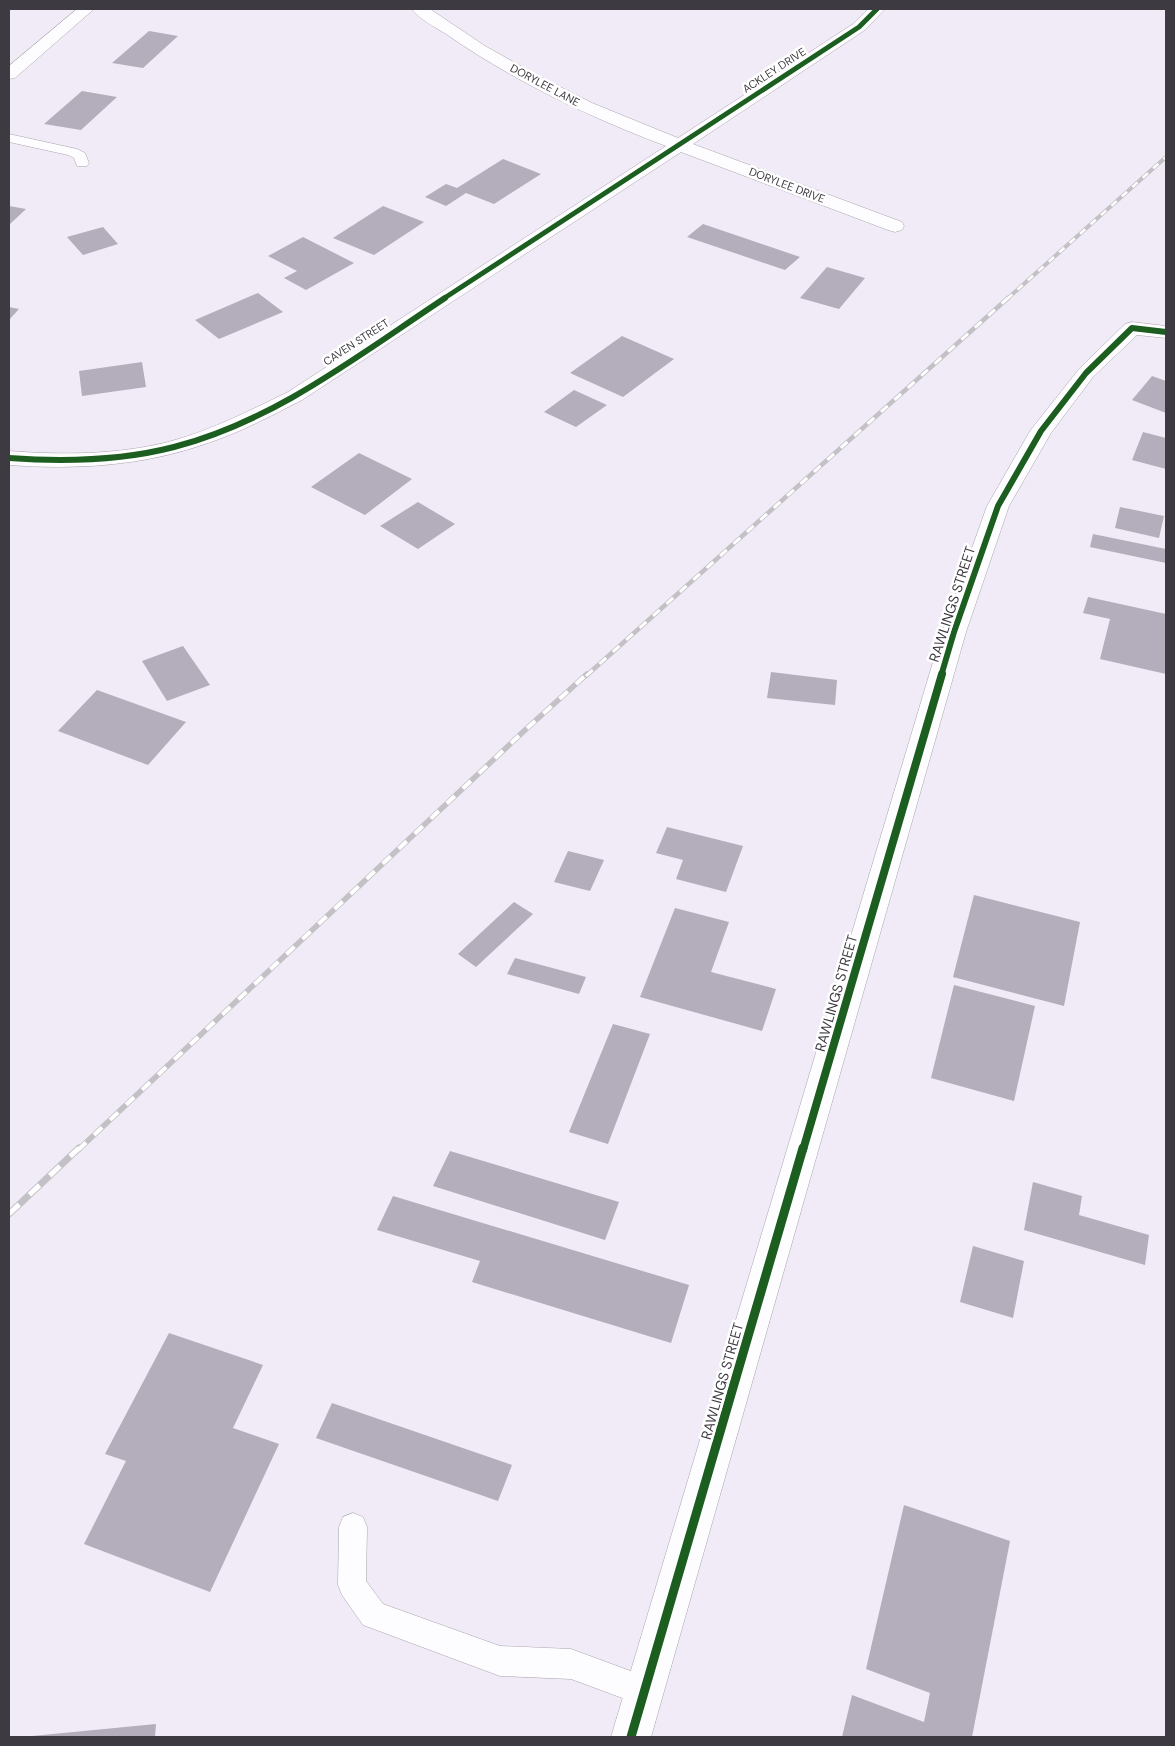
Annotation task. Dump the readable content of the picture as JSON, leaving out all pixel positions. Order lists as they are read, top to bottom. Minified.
{"streets":{"street":["ACKLEY DRIVE","DORYLEE LANE","DORYLEE DRIVE","CAVEN STREET","RAWLINGS STREET"]},"crossings":[["ACKLEY DRIVE","DORYLEE LANE"],["ACKLEY DRIVE","DORYLEE DRIVE"],["ACKLEY DRIVE","CAVEN STREET"],["DORYLEE LANE","DORYLEE DRIVE"],["DORYLEE LANE","CAVEN STREET"],["DORYLEE DRIVE","CAVEN STREET"]]}
